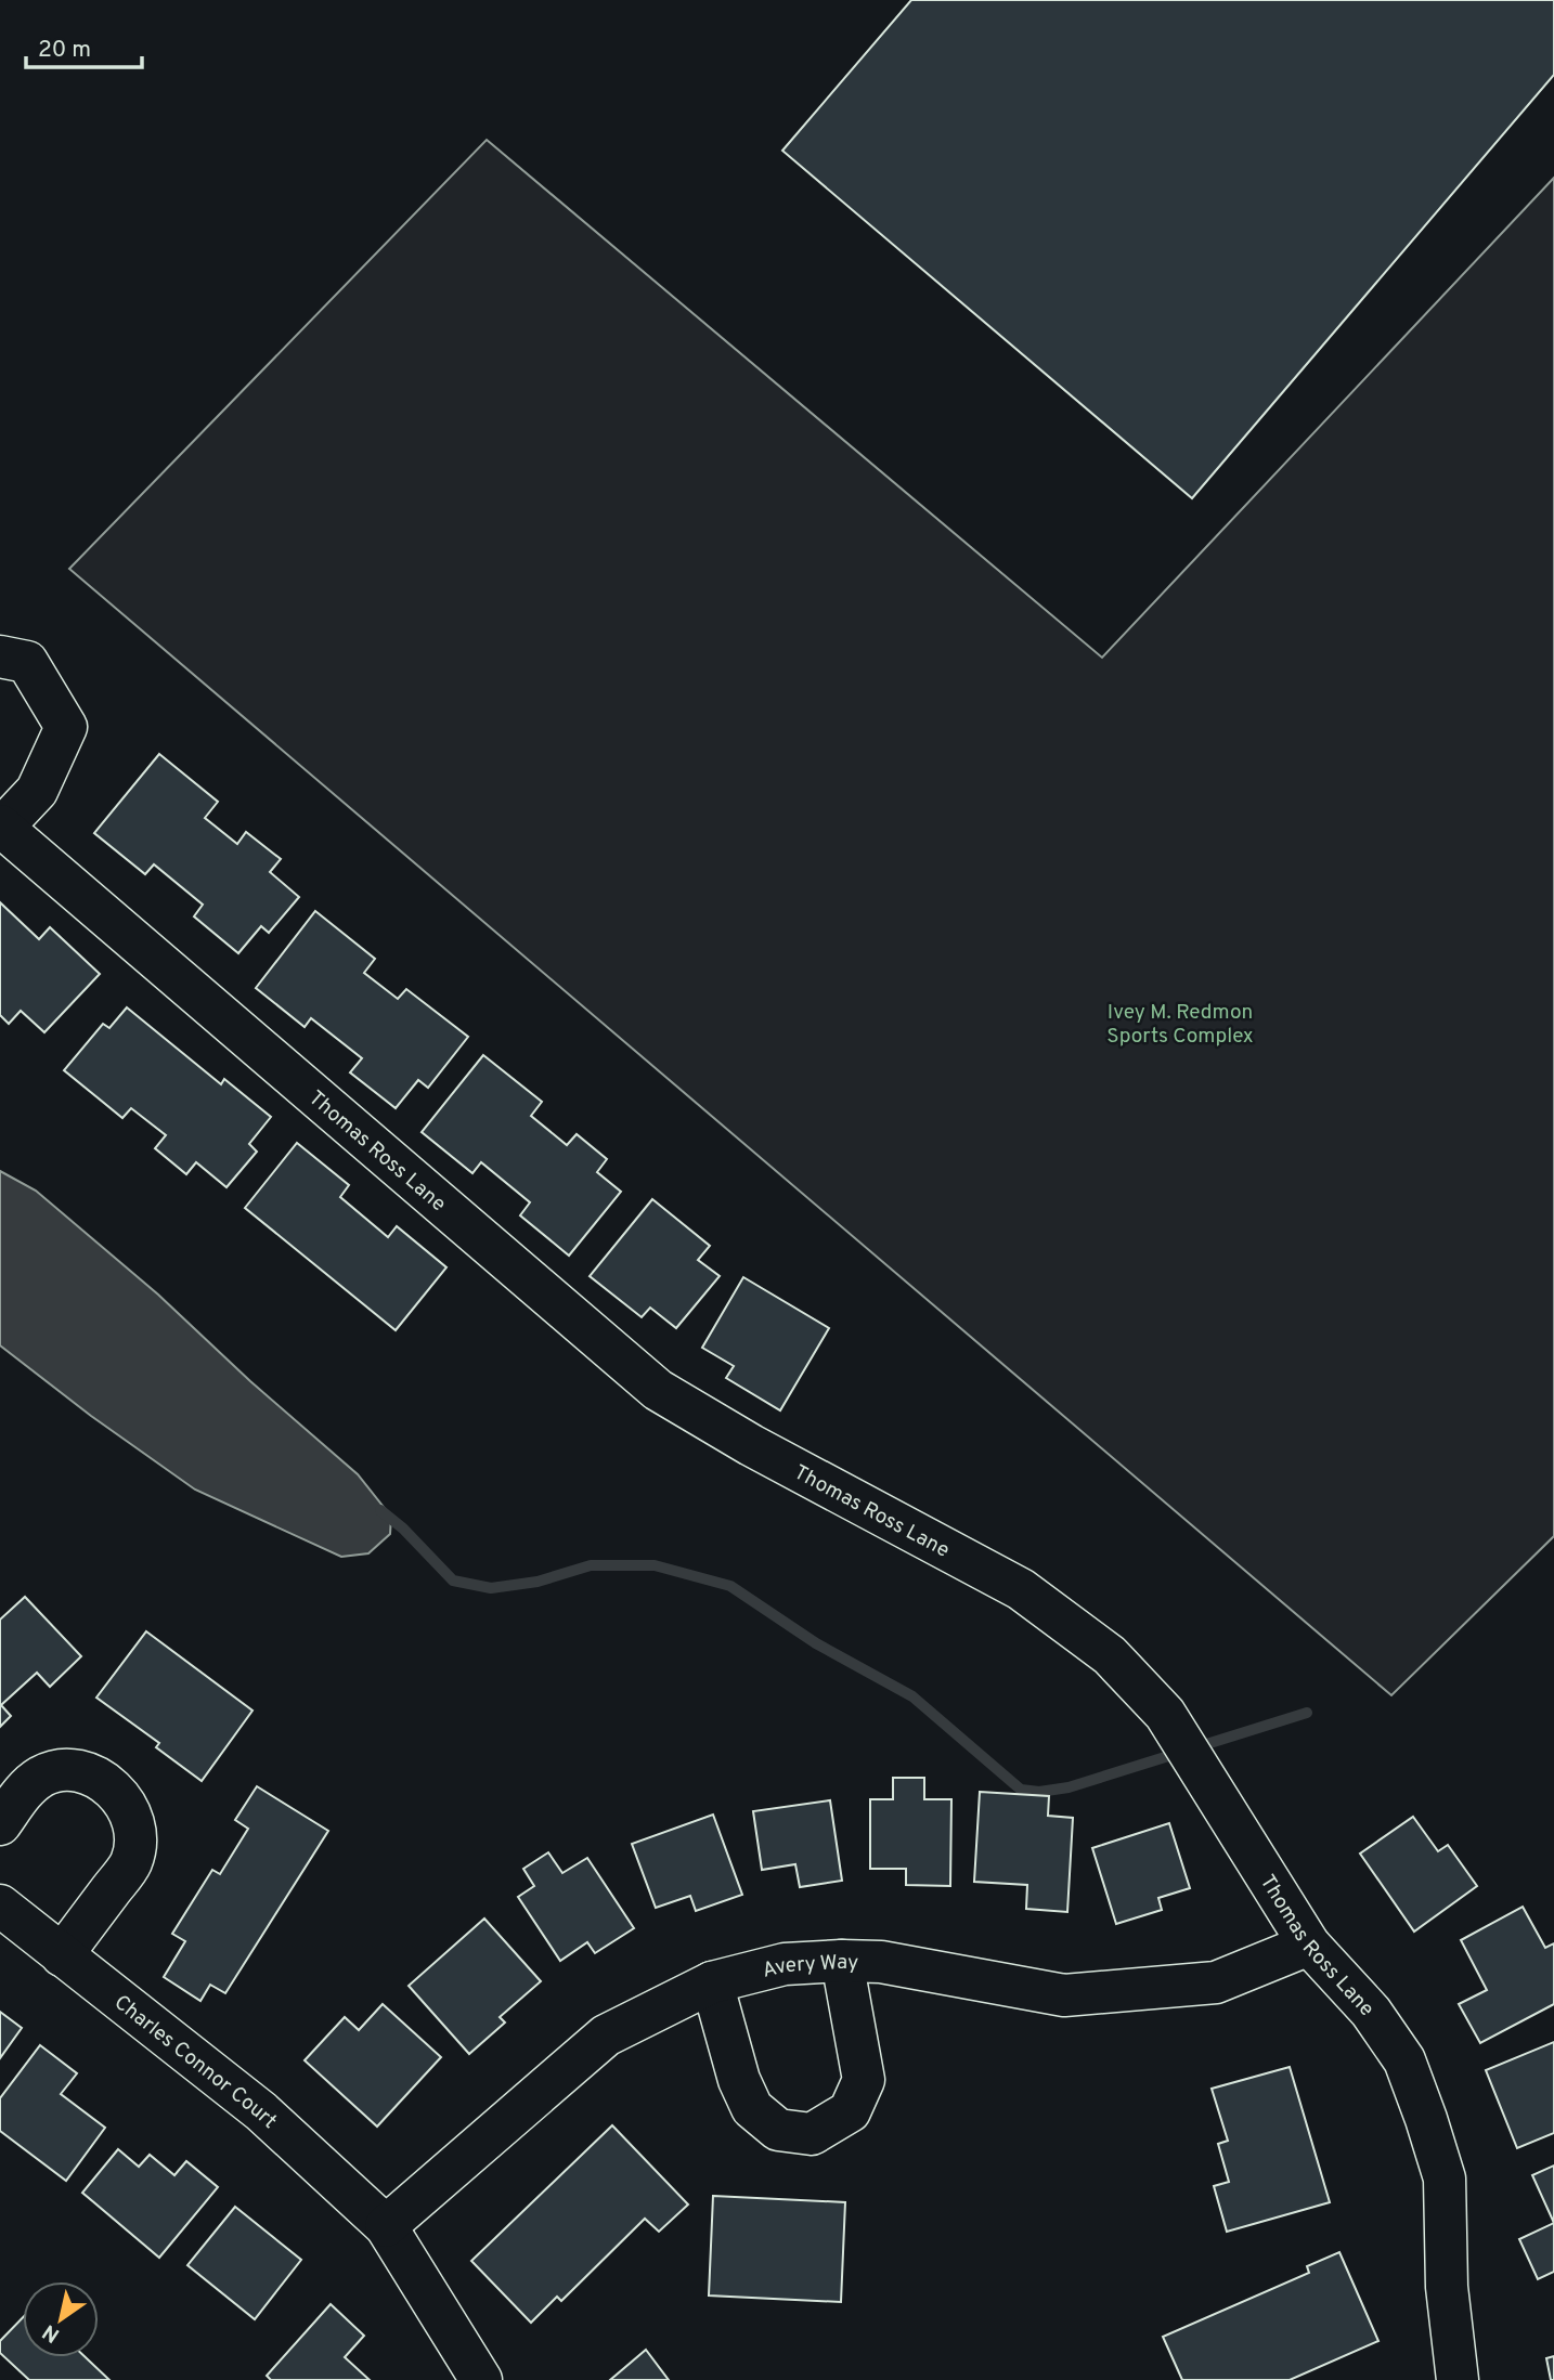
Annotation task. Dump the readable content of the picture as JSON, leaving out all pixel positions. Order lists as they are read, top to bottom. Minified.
{"streets":{"street":["Thomas Ross Lane","Avery Way","Charles Connor Court"]},"crossings":[["Thomas Ross Lane","Avery Way"],["Avery Way","Charles Connor Court"]],"parks":["Ivey M. Redmon Sports Complex"],"scale_bar":"20 m","north":"bottom left"}
